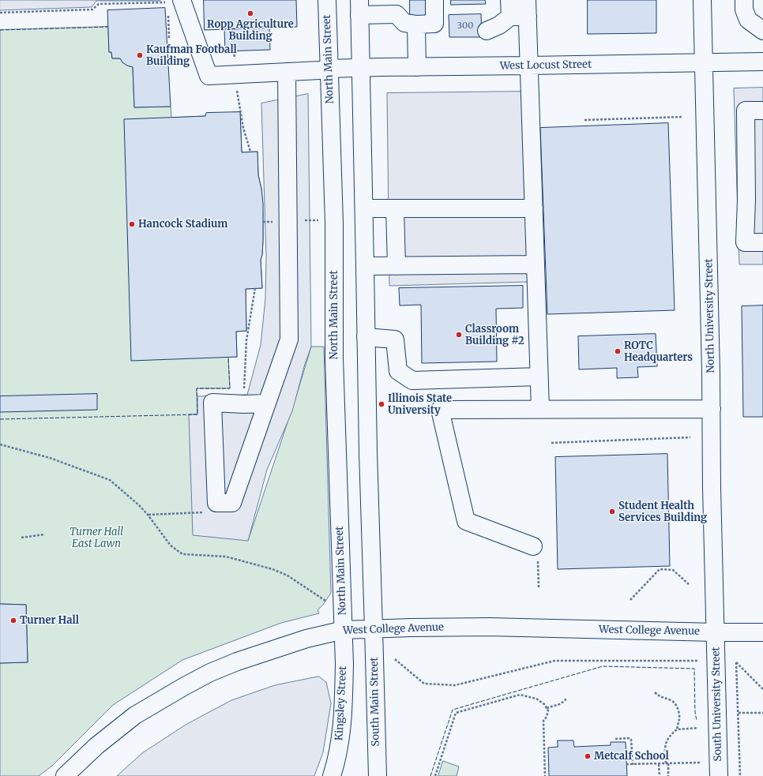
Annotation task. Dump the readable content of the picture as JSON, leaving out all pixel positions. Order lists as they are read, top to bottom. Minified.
{"streets":{"main road":["North Main Street","West Locust Street","North University Street","West College Avenue","South Main Street","Kingsley Street","South University Street"]},"crossings":[["North Main Street","West Locust Street"],["North Main Street","West College Avenue"],["North Main Street","Kingsley Street"],["West Locust Street","North University Street"],["North University Street","West College Avenue"],["North University Street","South University Street"],["West College Avenue","South Main Street"],["West College Avenue","Kingsley Street"],["West College Avenue","South University Street"]],"parks":["Turner Hall East Lawn"],"places":["Ropp Agriculture Building","Kaufman Football Building","Hancock Stadium","Classroom Building #2","ROTC Headquarters","Illinois State University","Student Health Services Building","Turner Hall","Metcalf School"],"house_numbers":["300"]}
